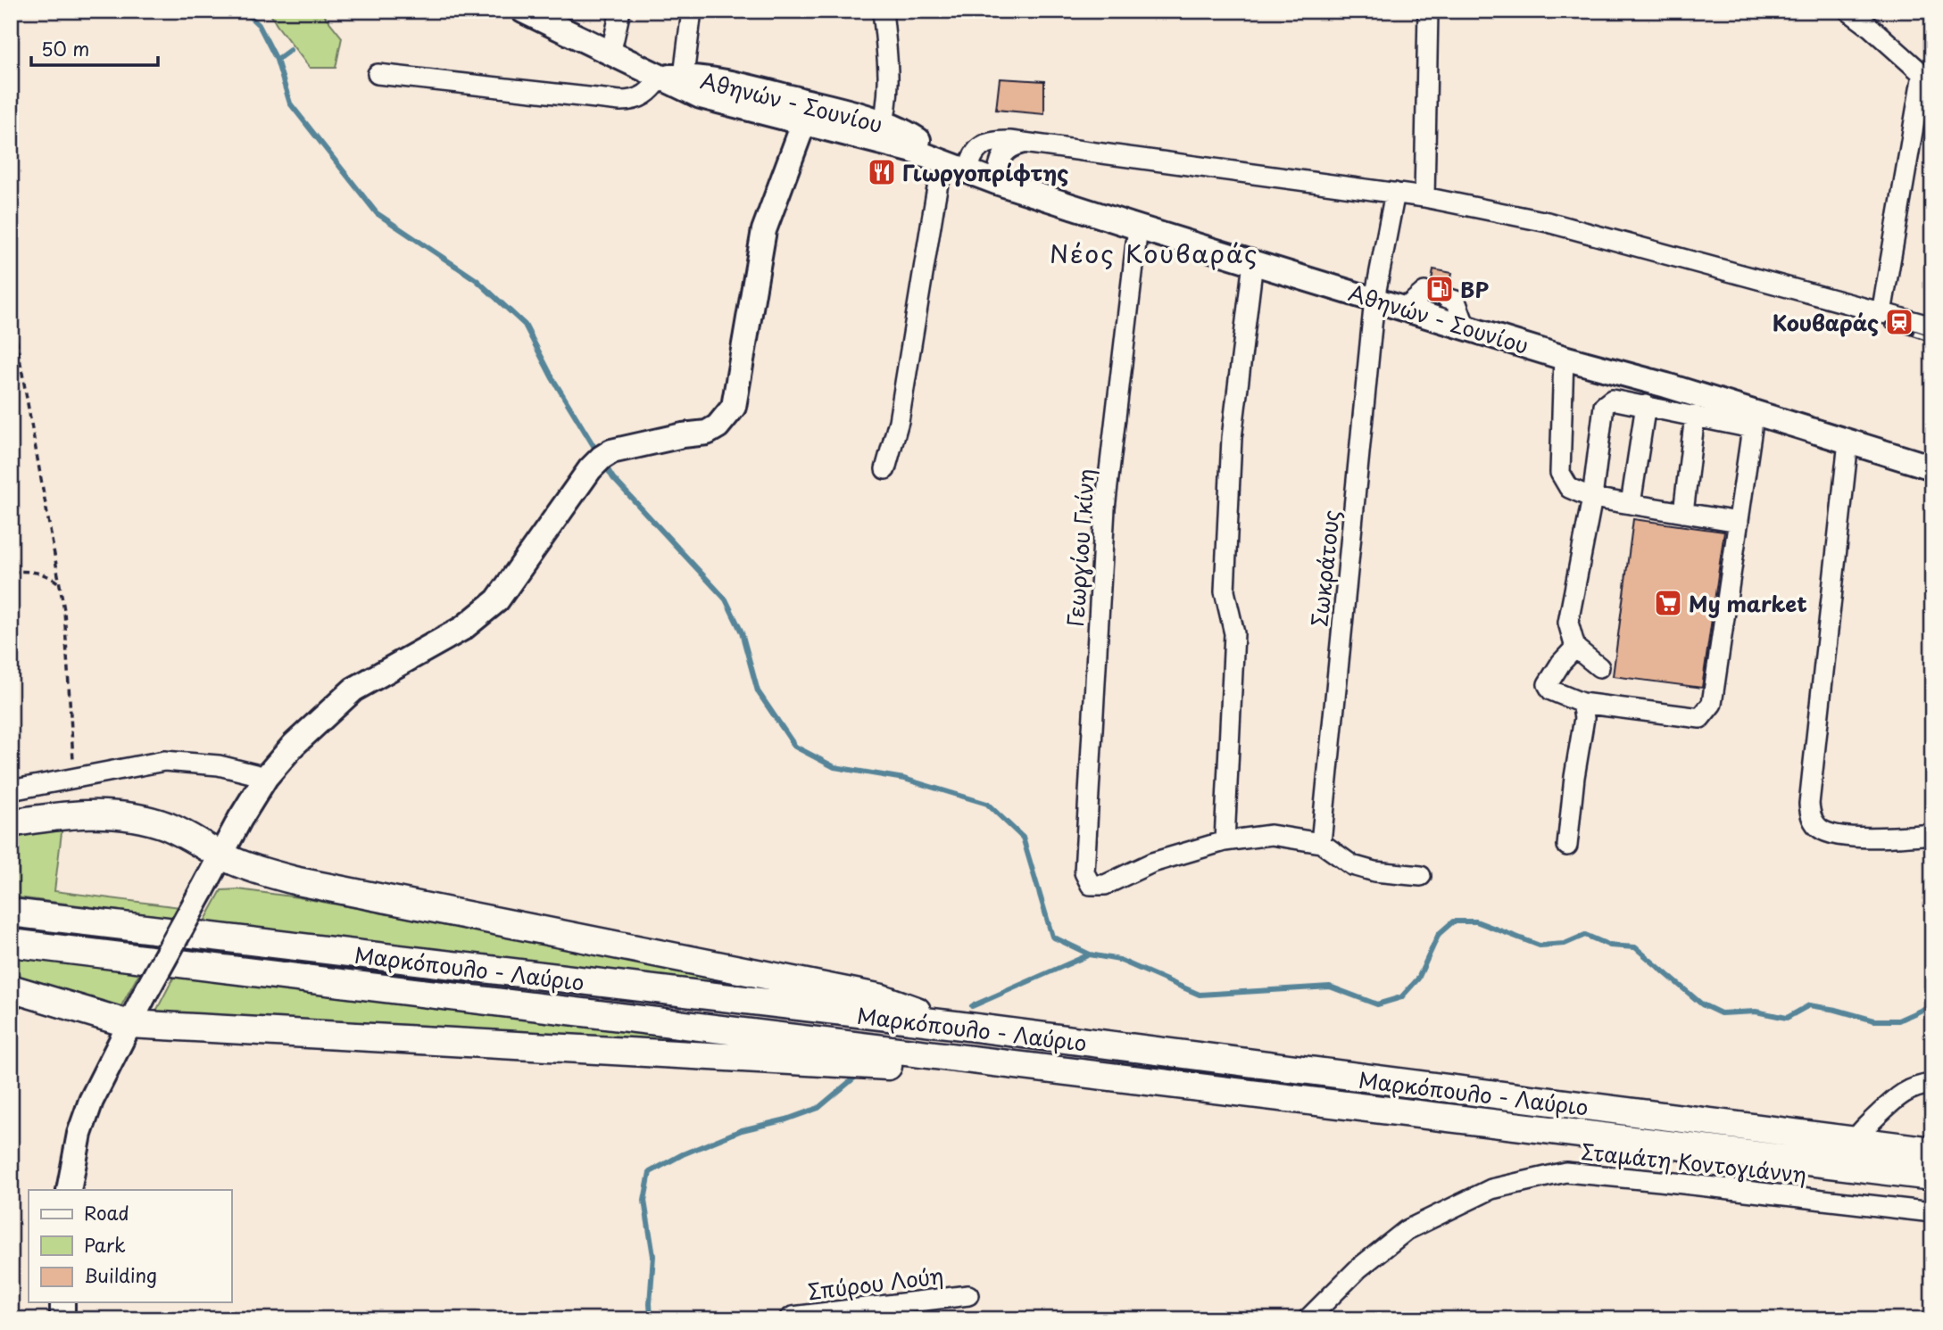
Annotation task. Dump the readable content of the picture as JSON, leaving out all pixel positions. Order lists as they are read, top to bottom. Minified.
{"streets":{"highway":["Μαρκόπουλο - Λαύριο"],"main road":["Αθηνών - Σουνίου"],"street":["Γεωργίου Γκίνη","Σωκράτους","Σταμάτη Κοντογιάννη","Σπύρου Λούη"]},"crossings":[["Αθηνών - Σουνίου","Γεωργίου Γκίνη"],["Αθηνών - Σουνίου","Σωκράτους"]],"districts":["Νέος Κουβαράς"],"places":{"restaurant":["Γιωργοπρίφτης"],"fuel station":["BP"],"station":["Κουβαράς"],"supermarket":["My market"]},"legend":["Road","Park","Building"],"scale_bar":"50 m"}
